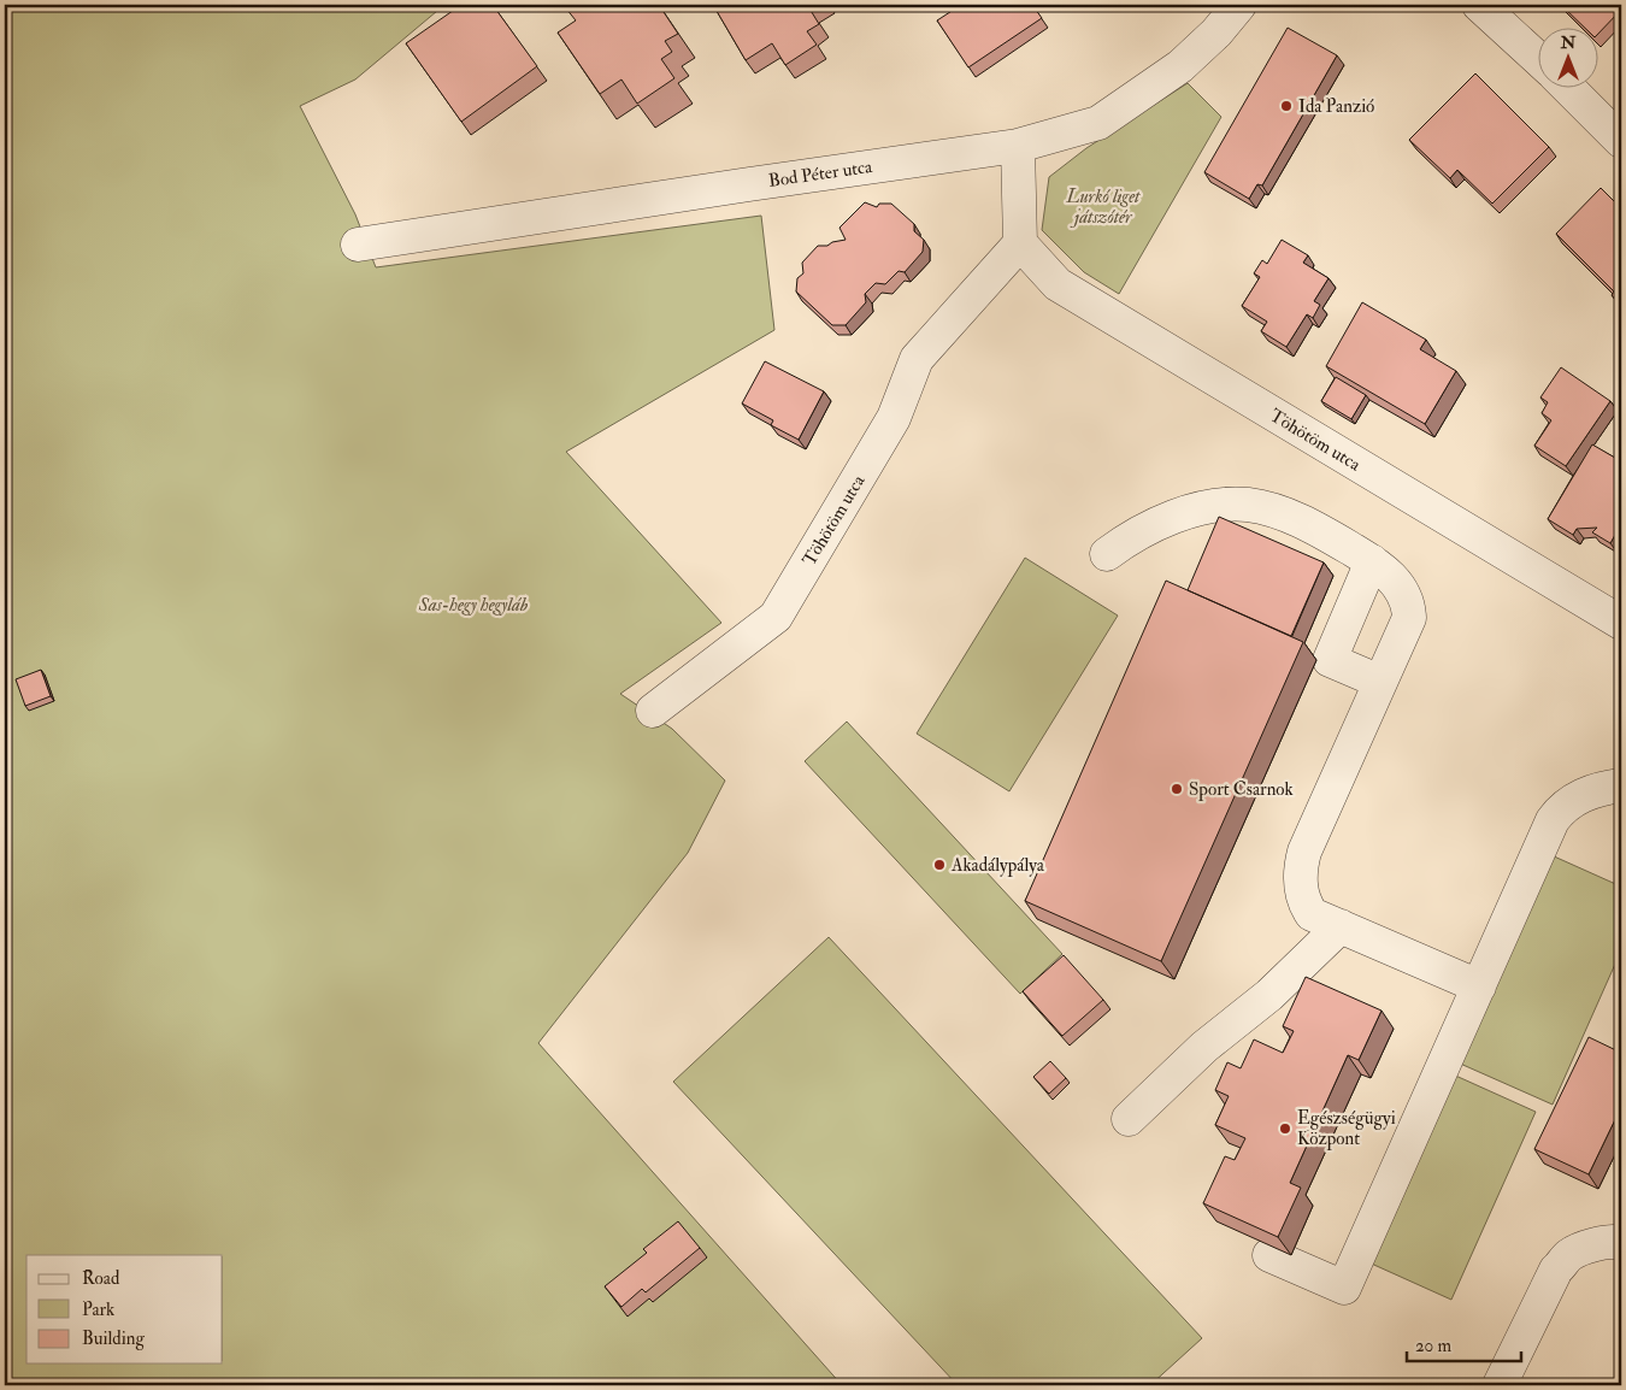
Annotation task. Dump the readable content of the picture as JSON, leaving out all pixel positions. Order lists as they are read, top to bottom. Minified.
{"streets":{"street":["Bod Péter utca","Töhötöm utca"]},"parks":["Lurkó liget játszótér","Sas-hegy hegyláb"],"places":["Ida Panzió","Sport Csarnok","Akadálypálya","Egészségügyi Központ"],"legend":["Road","Park","Building"],"scale_bar":"20 m","north":"top"}
